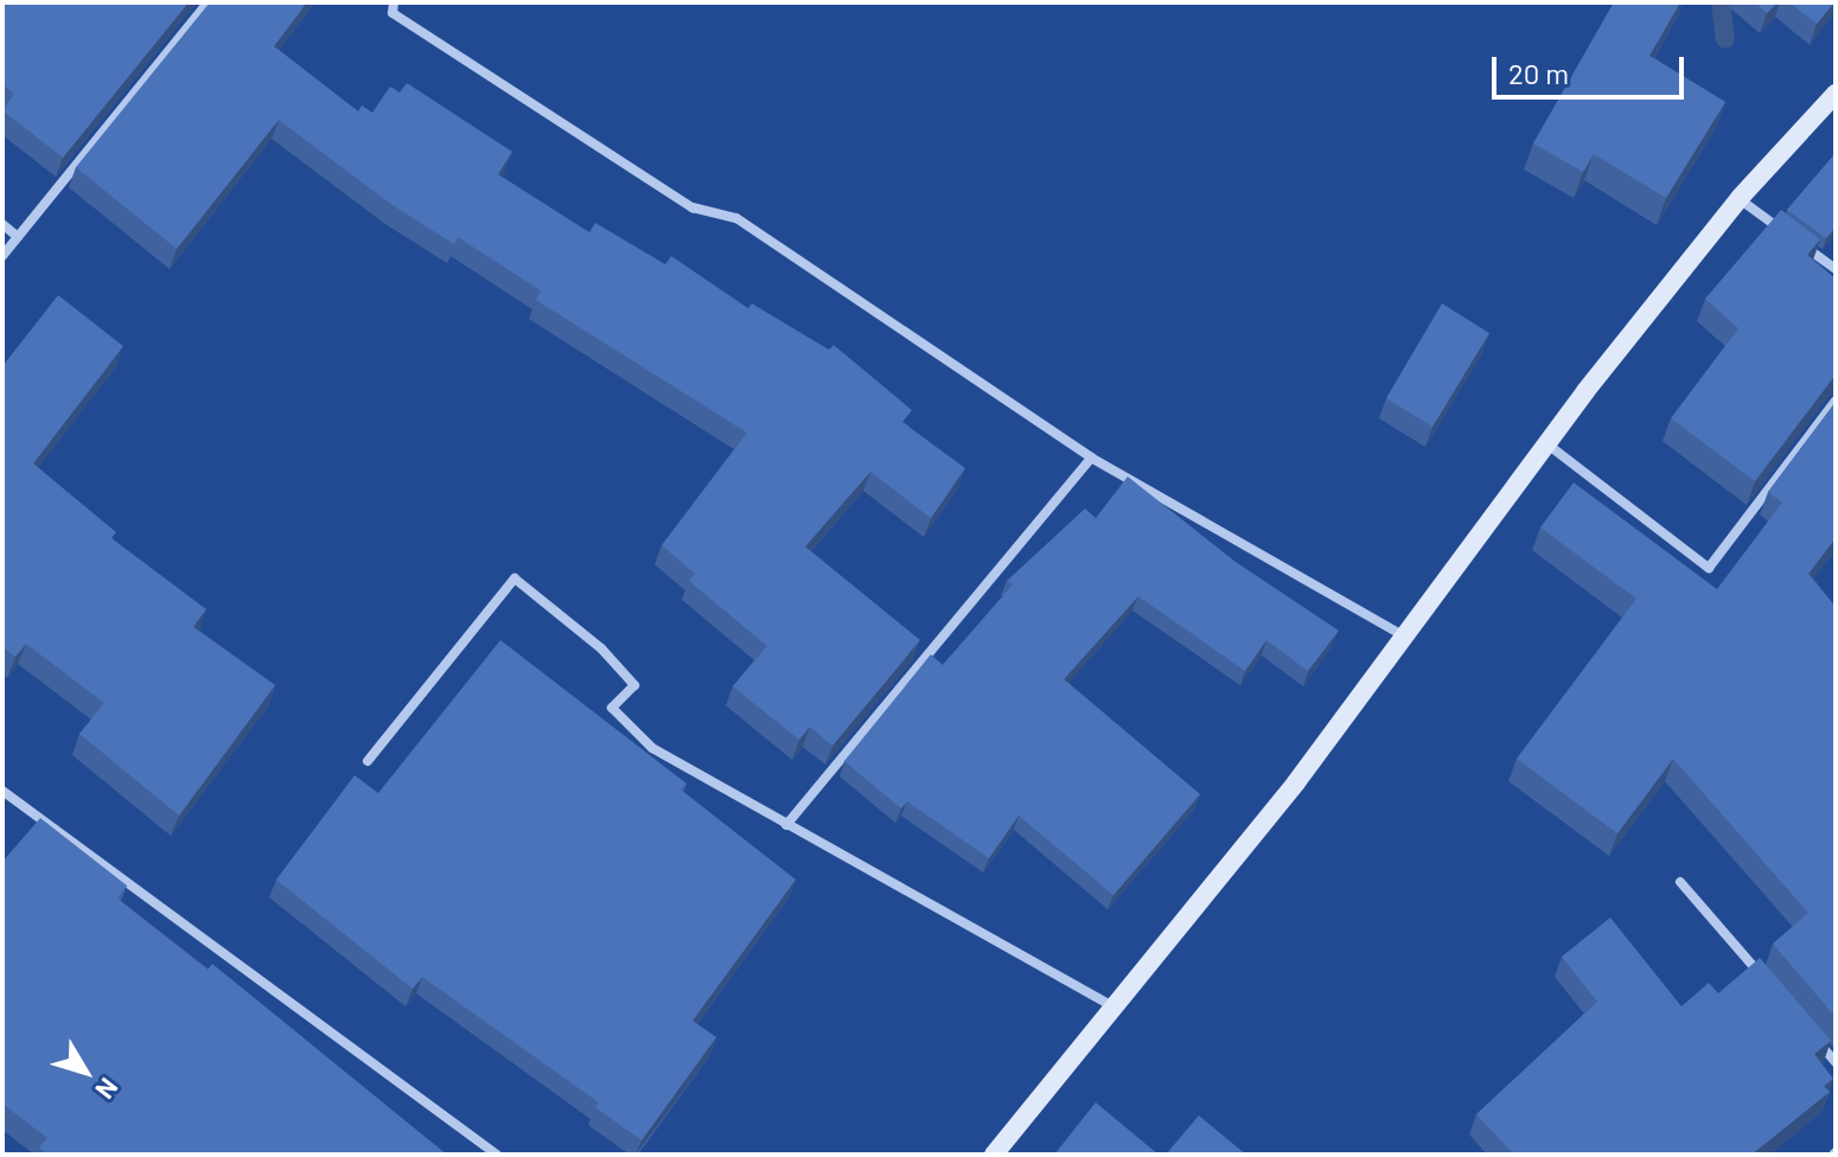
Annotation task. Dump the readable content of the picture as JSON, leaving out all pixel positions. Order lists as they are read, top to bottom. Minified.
{"scale_bar":"20 m","north":"bottom right"}
